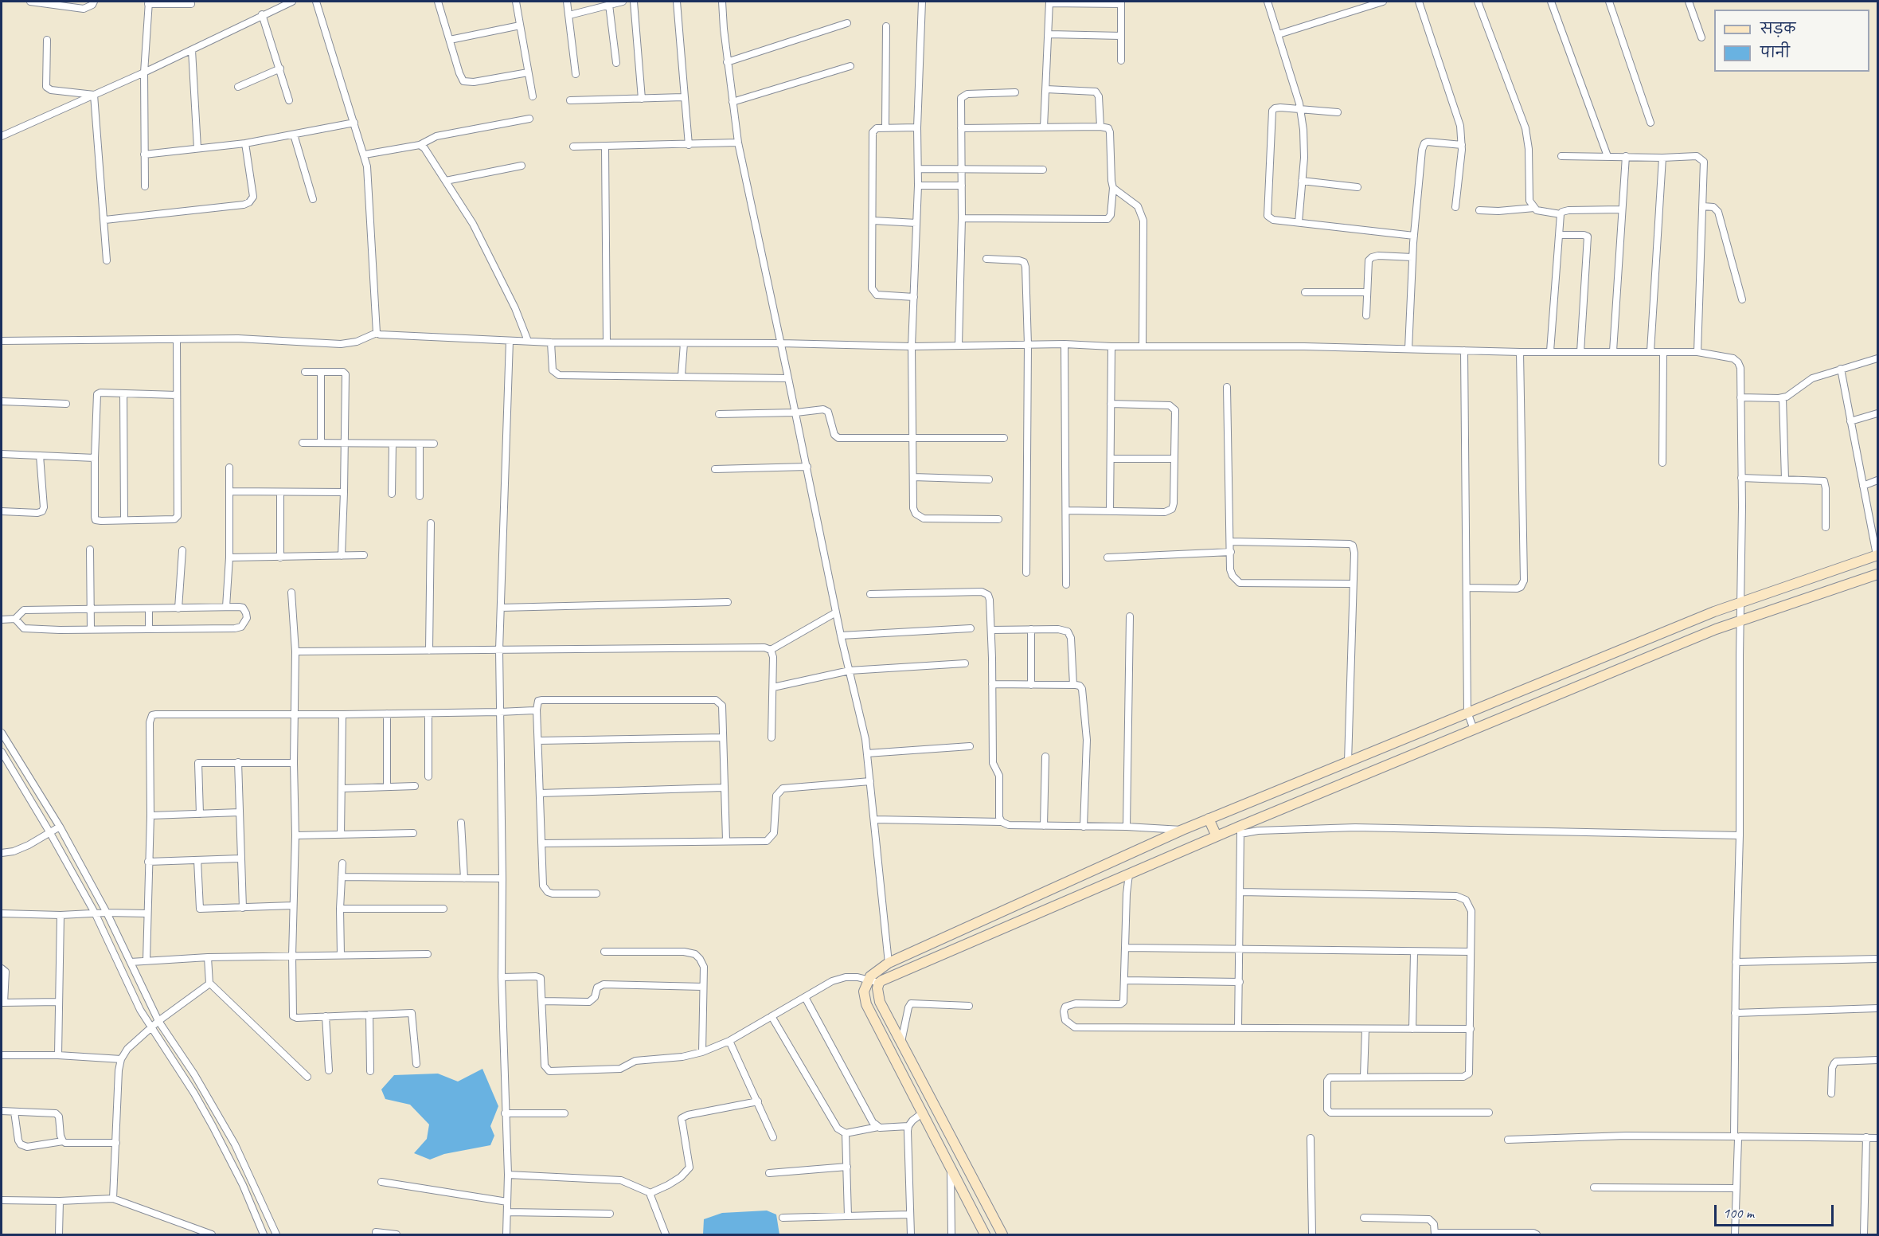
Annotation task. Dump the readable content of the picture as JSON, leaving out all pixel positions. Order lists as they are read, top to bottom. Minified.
{"legend":["सड़क","पानी"],"scale_bar":"100 m"}
